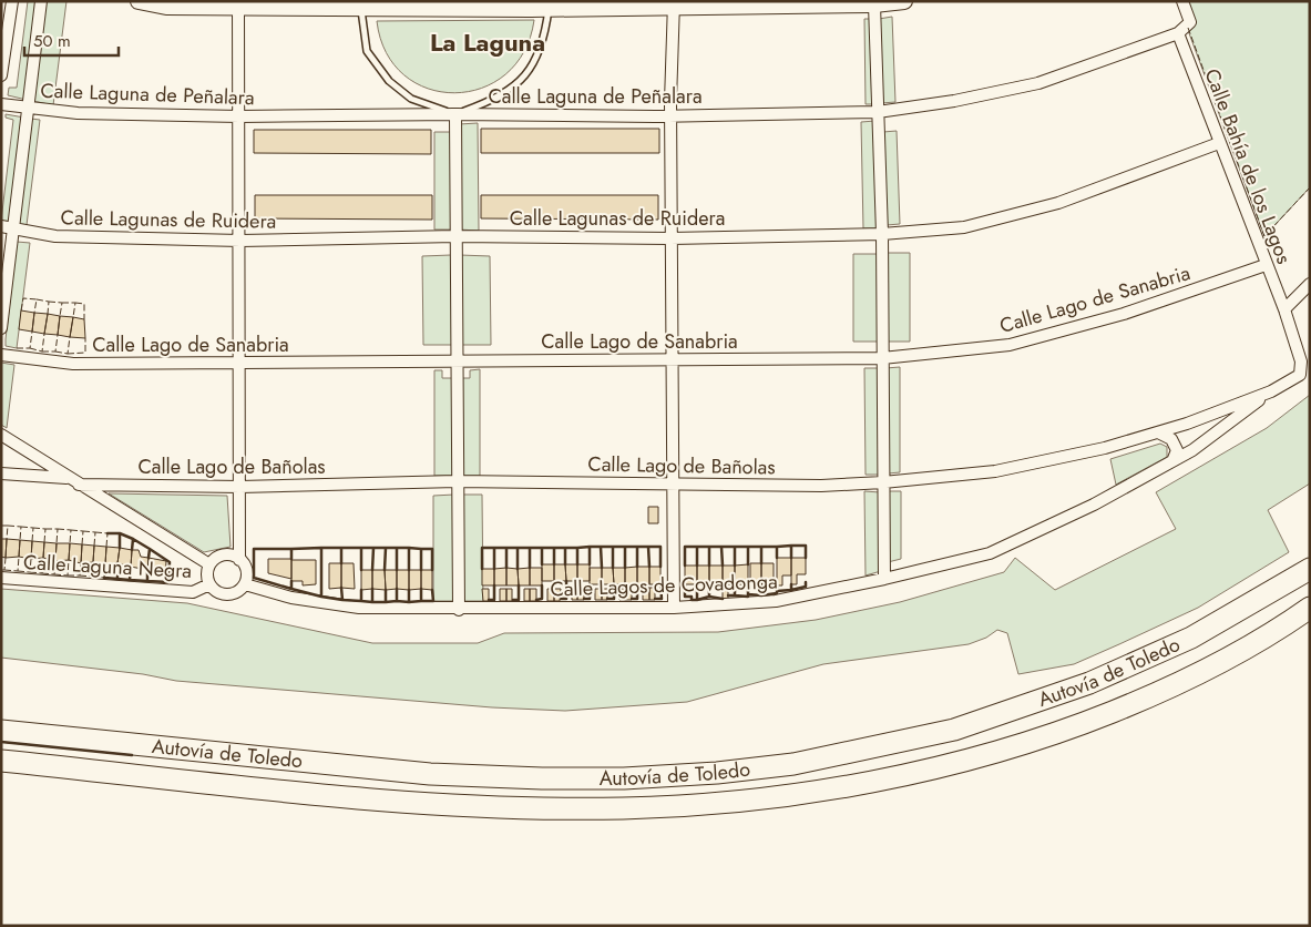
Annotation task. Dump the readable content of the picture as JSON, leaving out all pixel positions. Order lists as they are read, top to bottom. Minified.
{"streets":{"highway":["Autovía de Toledo"],"street":["Calle Laguna de Peñalara","Calle Bahía de los Lagos","Calle Lagunas de Ruidera","Calle Lago de Sanabria","Calle Lago de Bañolas","Calle Laguna Negra","Calle Lagos de Covadonga"]},"crossings":[["Calle Laguna de Peñalara","Calle Bahía de los Lagos"],["Calle Bahía de los Lagos","Calle Lagunas de Ruidera"],["Calle Bahía de los Lagos","Calle Lago de Sanabria"],["Calle Bahía de los Lagos","Calle Lago de Bañolas"],["Calle Bahía de los Lagos","Calle Lagos de Covadonga"],["Calle Lago de Bañolas","Calle Lagos de Covadonga"],["Calle Laguna Negra","Calle Lagos de Covadonga"]],"districts":["La Laguna"],"scale_bar":"50 m"}
